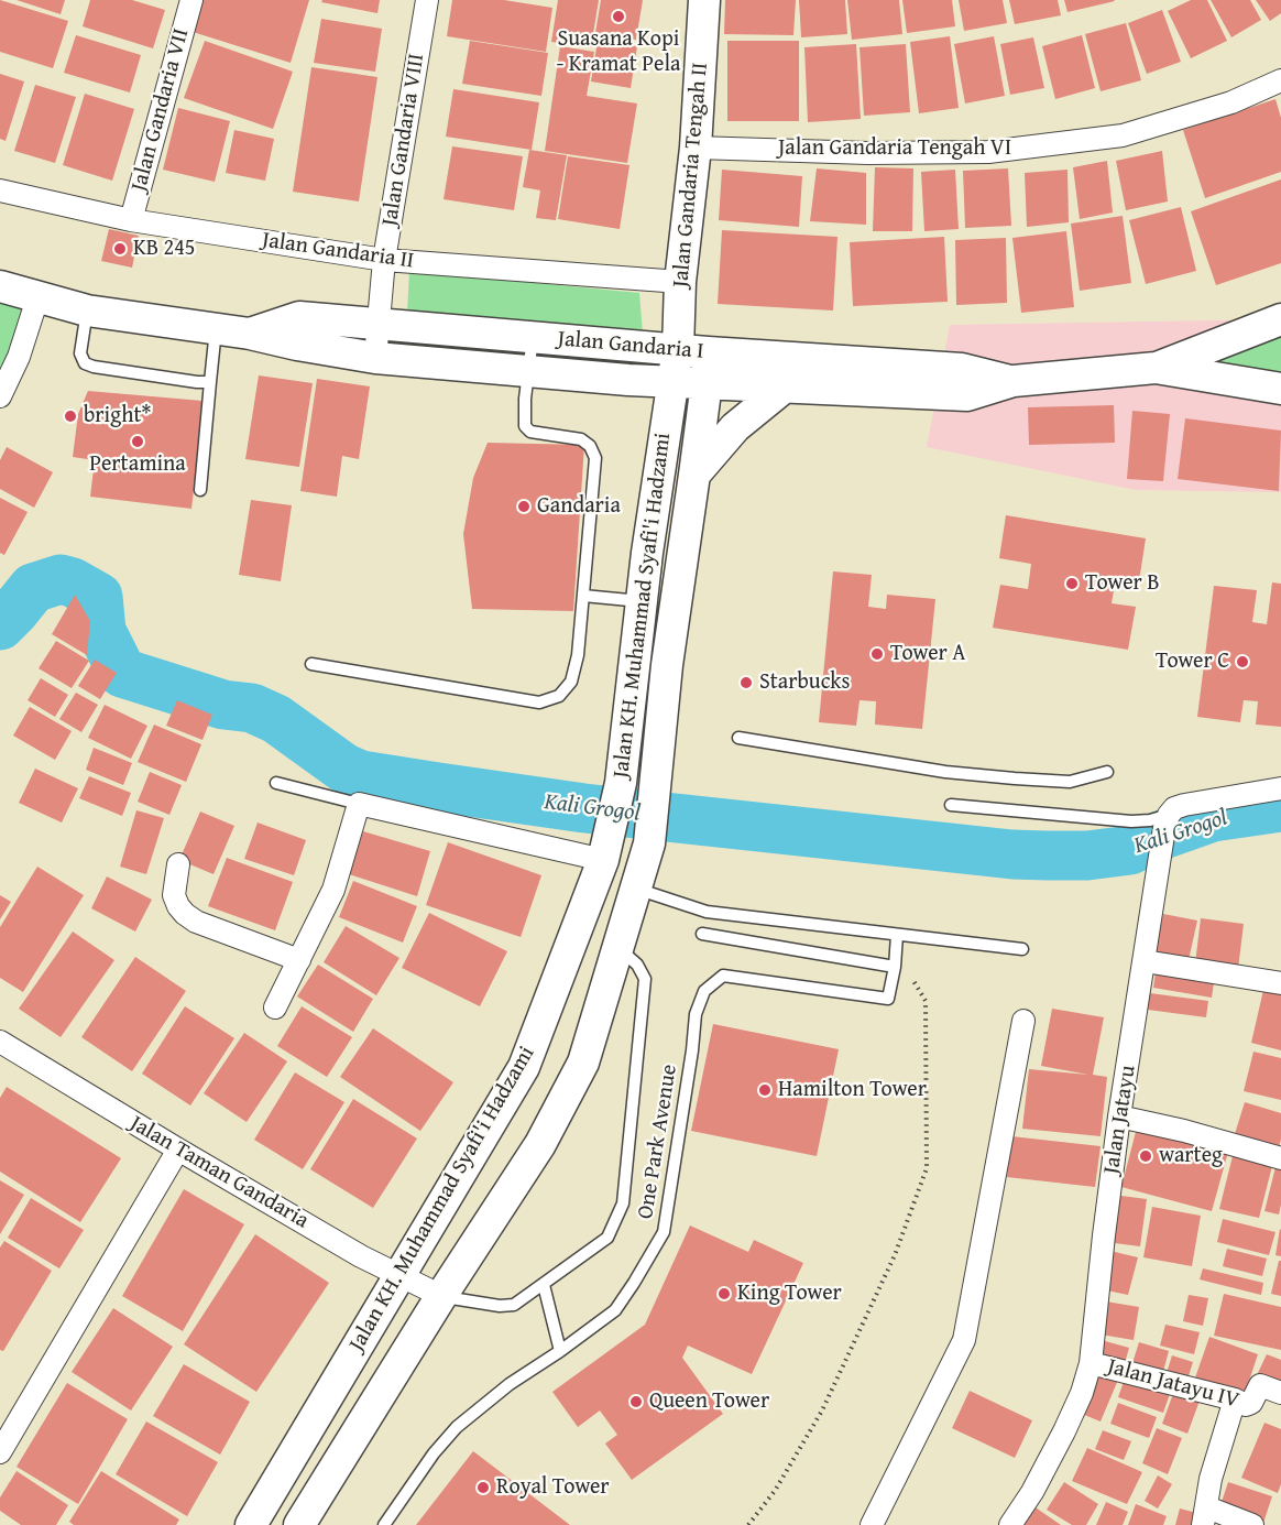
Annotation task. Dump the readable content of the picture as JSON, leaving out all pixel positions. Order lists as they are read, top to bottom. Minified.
{"streets":{"main road":["Jalan Gandaria Tengah II","Jalan Gandaria I","Jalan KH. Muhammad Syafi'i Hadzami"],"street":["Jalan Gandaria VII","Jalan Gandaria VIII","Jalan Gandaria Tengah VI","Jalan Gandaria II","Jalan Jatayu","Jalan Taman Gandaria","Jalan Jatayu IV"],"lane":["One Park Avenue"]},"crossings":[["Jalan Gandaria VII","Jalan Gandaria II"],["Jalan Gandaria VIII","Jalan Gandaria II"],["Jalan Gandaria VIII","Jalan Gandaria I"],["Jalan Gandaria Tengah VI","Jalan Gandaria Tengah II"],["Jalan Gandaria Tengah II","Jalan Gandaria II"],["Jalan Gandaria Tengah II","Jalan Gandaria I"],["Jalan Gandaria Tengah II","Jalan KH. Muhammad Syafi'i Hadzami"],["Jalan Gandaria I","Jalan KH. Muhammad Syafi'i Hadzami"],["Jalan KH. Muhammad Syafi'i Hadzami","One Park Avenue"],["Jalan KH. Muhammad Syafi'i Hadzami","Jalan Taman Gandaria"],["Jalan Jatayu","Jalan Jatayu IV"],["One Park Avenue","Jalan Taman Gandaria"]],"water":["Kali Grogol"],"places":["Suasana Kopi - Kramat Pela","KB 245","bright*","Pertamina","Gandaria","Tower B","Tower A","Tower C","Starbucks","Hamilton Tower","warteg","King Tower","Queen Tower","Royal Tower"]}
